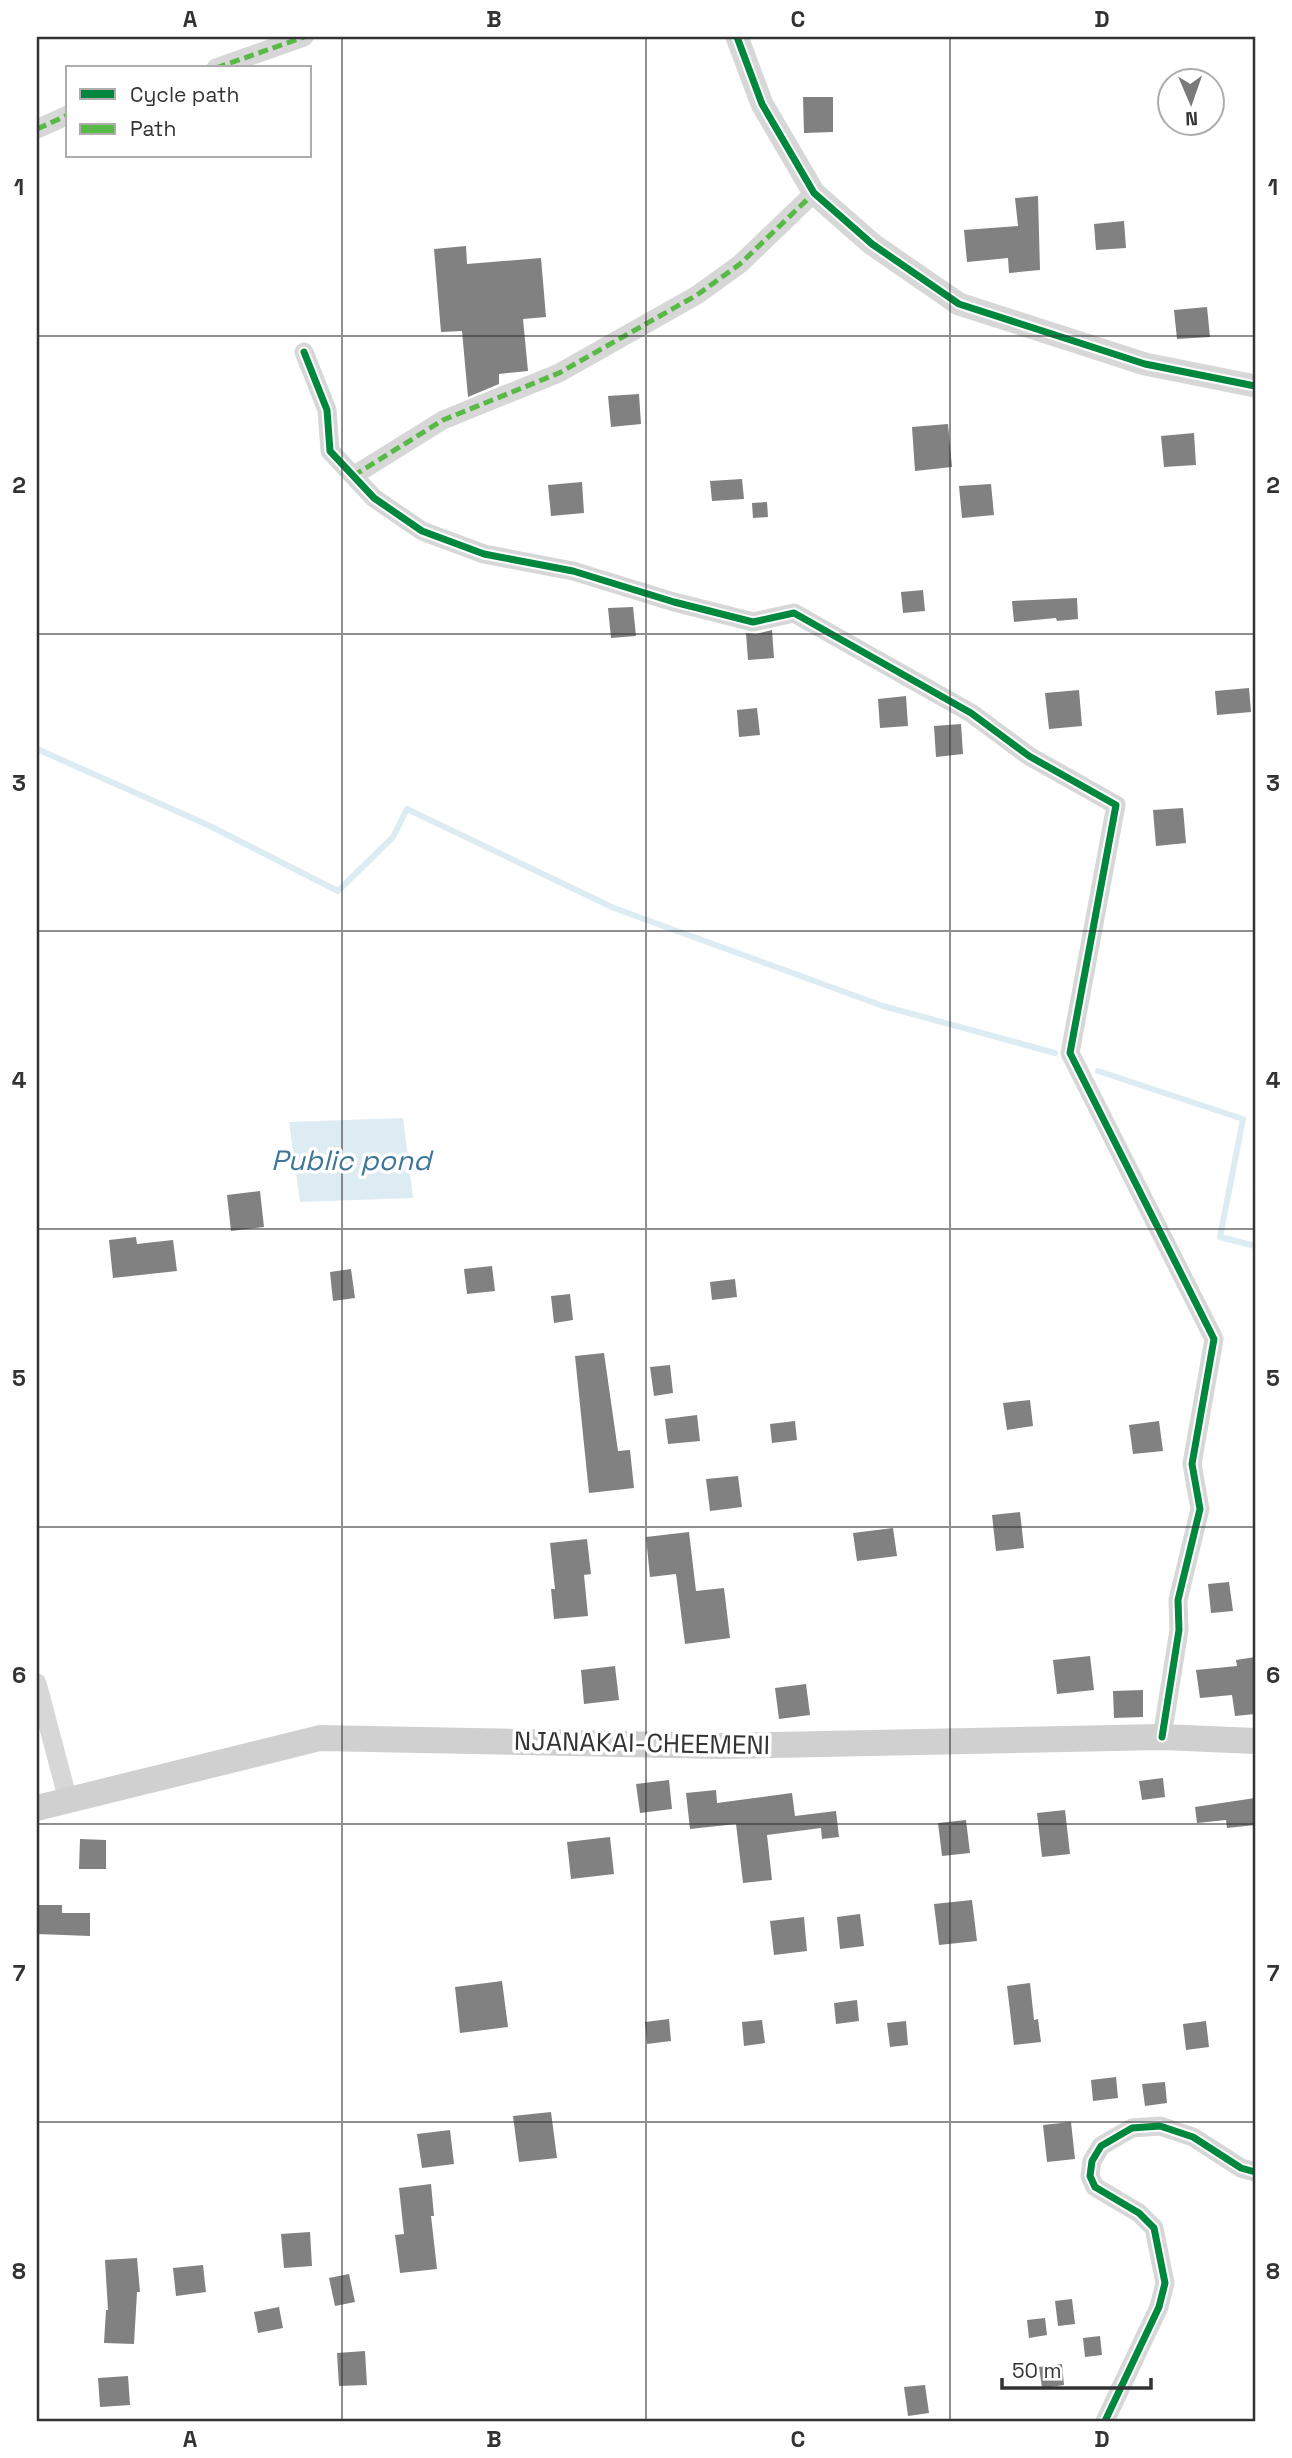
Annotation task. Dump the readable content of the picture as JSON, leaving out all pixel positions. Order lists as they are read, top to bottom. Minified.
{"streets":{"main road":["NJANAKAI-CHEEMENI"]},"water":["Public pond"],"legend":["Cycle path","Path"],"scale_bar":"50 m","north":"bottom","grid":{"columns":["A","B","C","D"],"rows":["1","2","3","4","5","6","7","8"]}}
